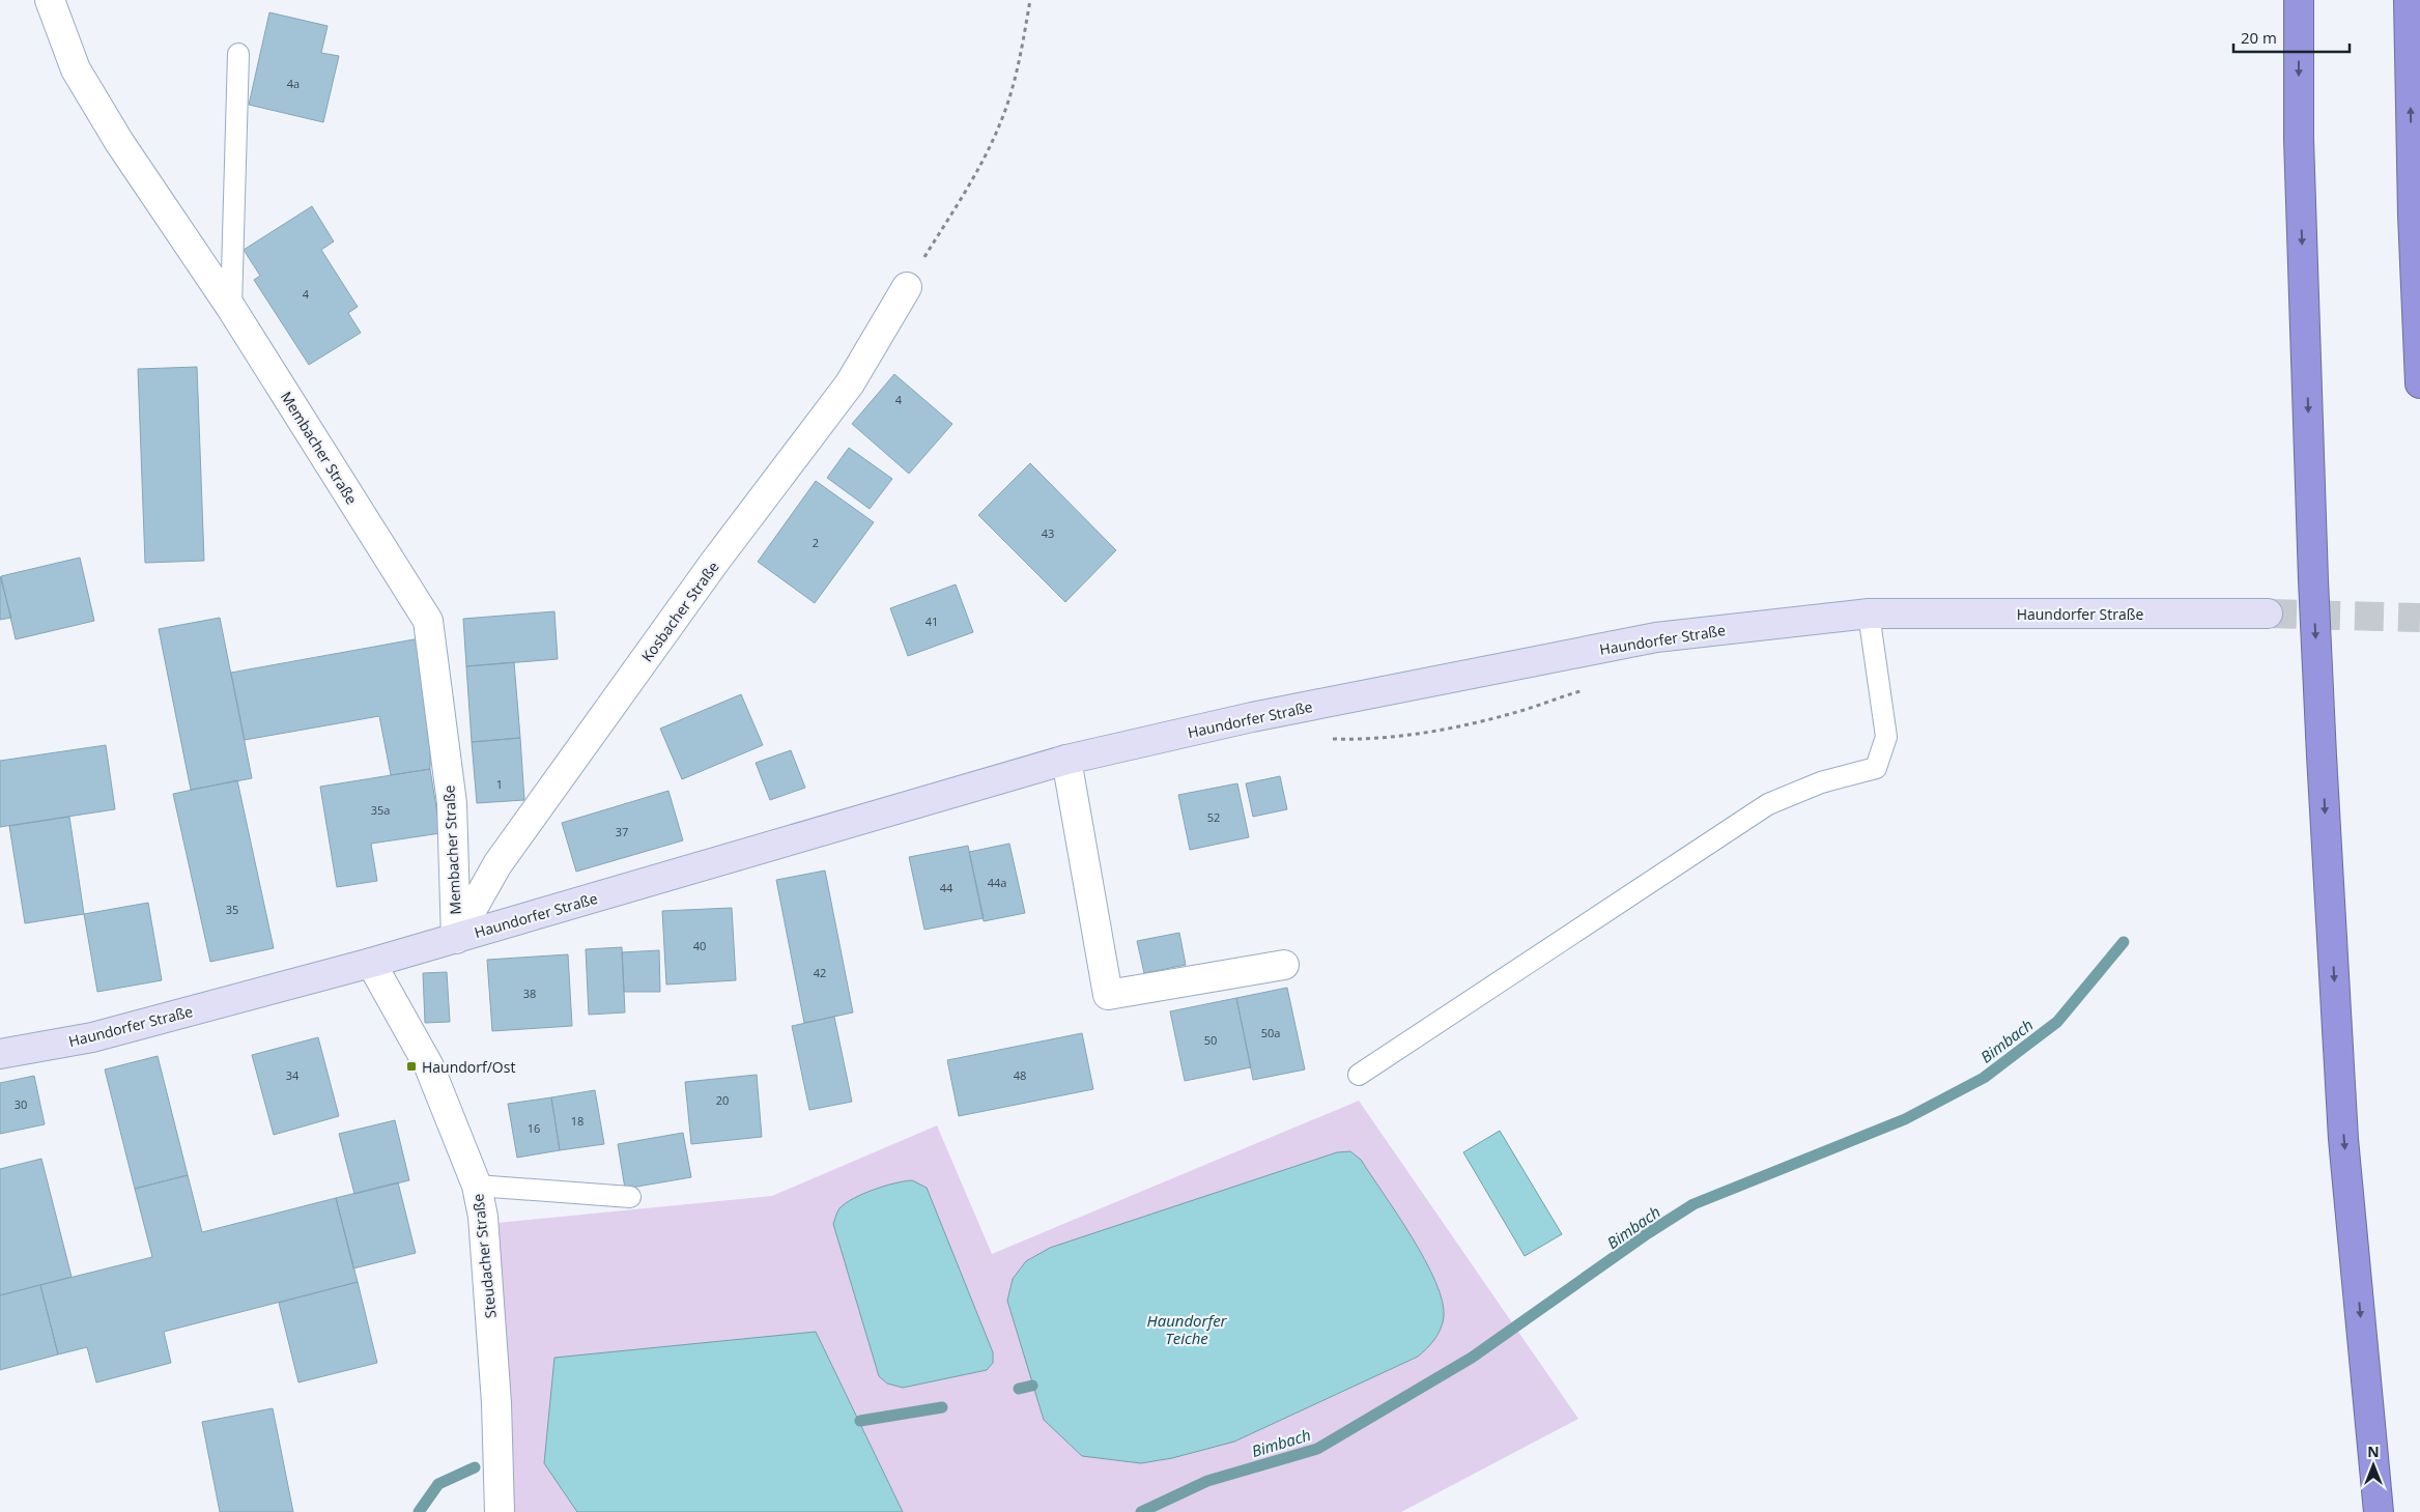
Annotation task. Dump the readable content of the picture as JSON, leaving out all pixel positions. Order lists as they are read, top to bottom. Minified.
{"streets":{"street":["Membacher Straße","Kosbacher Straße","Haundorfer Straße","Steudacher Straße"]},"crossings":[["Membacher Straße","Kosbacher Straße"],["Membacher Straße","Haundorfer Straße"],["Kosbacher Straße","Haundorfer Straße"],["Haundorfer Straße","Steudacher Straße"]],"water":["Bimbach","Haundorfer Teiche"],"places":{"transit":["Haundorf/Ost"]},"house_numbers":["4a","4","4","43","2","41","1","35a","52","37","44a","44","35","40","42","38","50a","50","34","48","20","30","18","16"],"scale_bar":"20 m","north":"top"}
